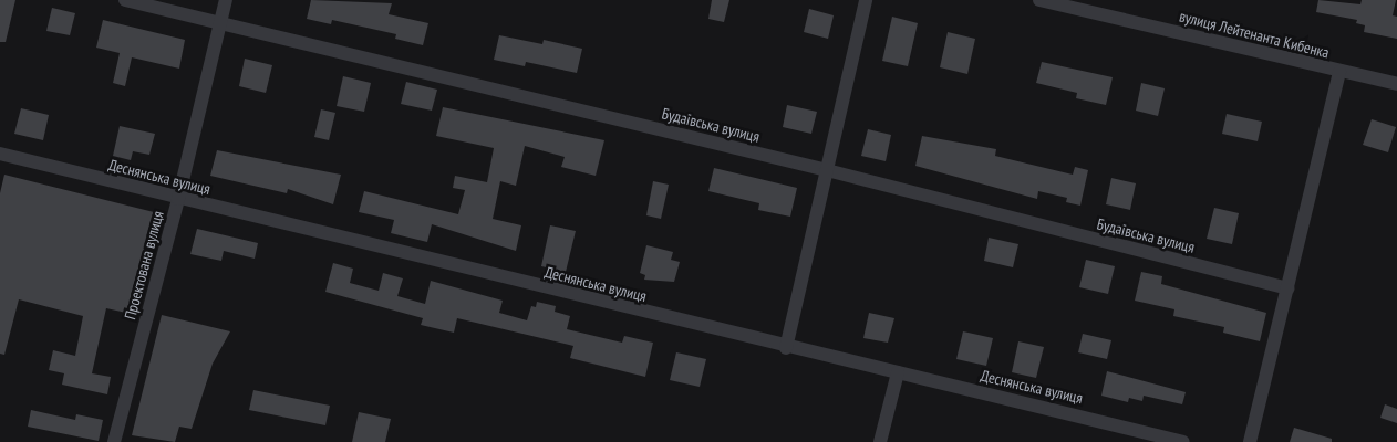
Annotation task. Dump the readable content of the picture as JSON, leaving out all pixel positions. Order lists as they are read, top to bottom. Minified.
{"streets":{"street":["вулиця Лейтенанта Кибенка","Будаївська вулиця","Деснянська вулиця","Проектована вулиця"]},"crossings":[["Будаївська вулиця","Проектована вулиця"],["Деснянська вулиця","Проектована вулиця"]]}
